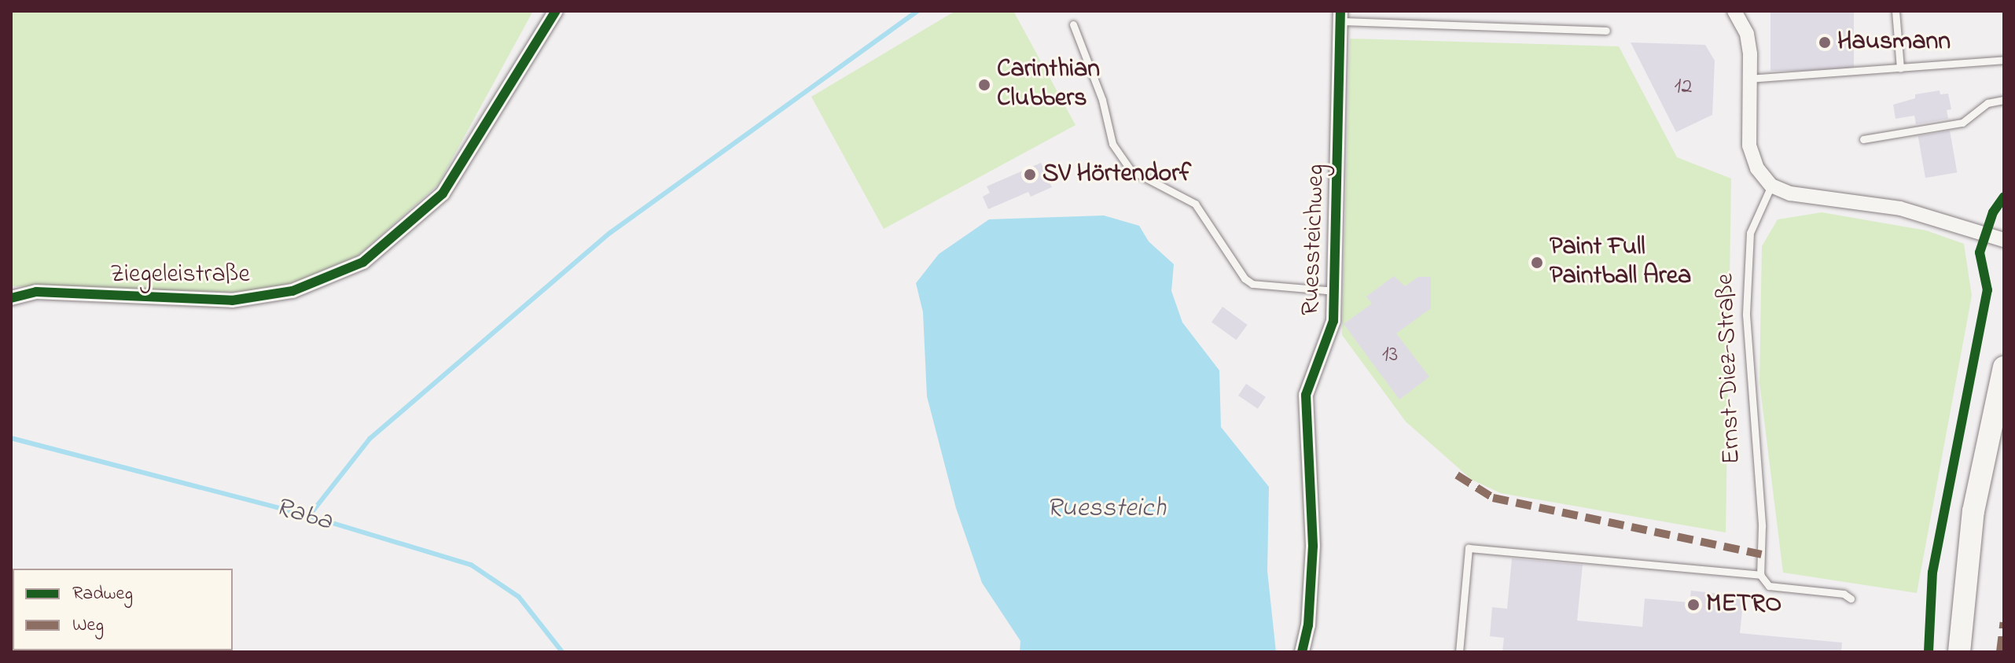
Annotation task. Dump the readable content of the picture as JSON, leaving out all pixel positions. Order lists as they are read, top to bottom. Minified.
{"streets":{"street":["Ruessteichweg","Ziegeleistraße"],"lane":["Ernst-Diez-Straße"]},"water":["Ruessteich","Raba"],"places":["Hausmann","Carinthian Clubbers","SV Hörtendorf","Paint Full Paintball Area","METRO"],"house_numbers":["12","13"],"legend":["Radweg","Weg"]}
